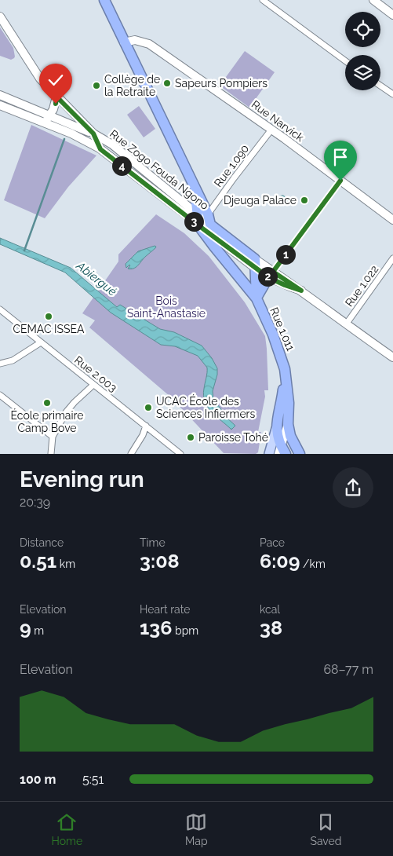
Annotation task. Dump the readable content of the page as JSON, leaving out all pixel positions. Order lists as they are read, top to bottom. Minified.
{"streets":{"highway":["Rue 1.011"],"main road":["Rue Narvick","Rue Zogo Fouda Ngono"],"street":["Rue 1.090","Rue 1.022","Rue 2.003"]},"crossings":[["Rue Narvick","Rue 1.090"],["Rue 1.090","Rue Zogo Fouda Ngono"],["Rue Zogo Fouda Ngono","Rue 1.022"]],"water":["Abiergué"],"parks":["Bois Saint-Anastasie"],"places":["Sapeurs Pompiers","Collège de la Retraite","Djeuga Palace","CEMAC ISSEA","École primaire Camp Bove","UCAC École des Sciences Infiermers","Paroisse Tohé"],"page":{"pins":["4","3","1","2"],"heading":["Evening run","20:39"],"stats":[["Distance","0.51 km"],["Time","3:08"],["Pace","6:09 /km"],["Elevation","9 m"],["Heart rate","136 bpm"],["kcal","38"]],"chart":["Elevation","68–77 m"],"list":[{"name":"100 m","note":"5:51"}],"tabs":["Home","Map","Saved"]}}
